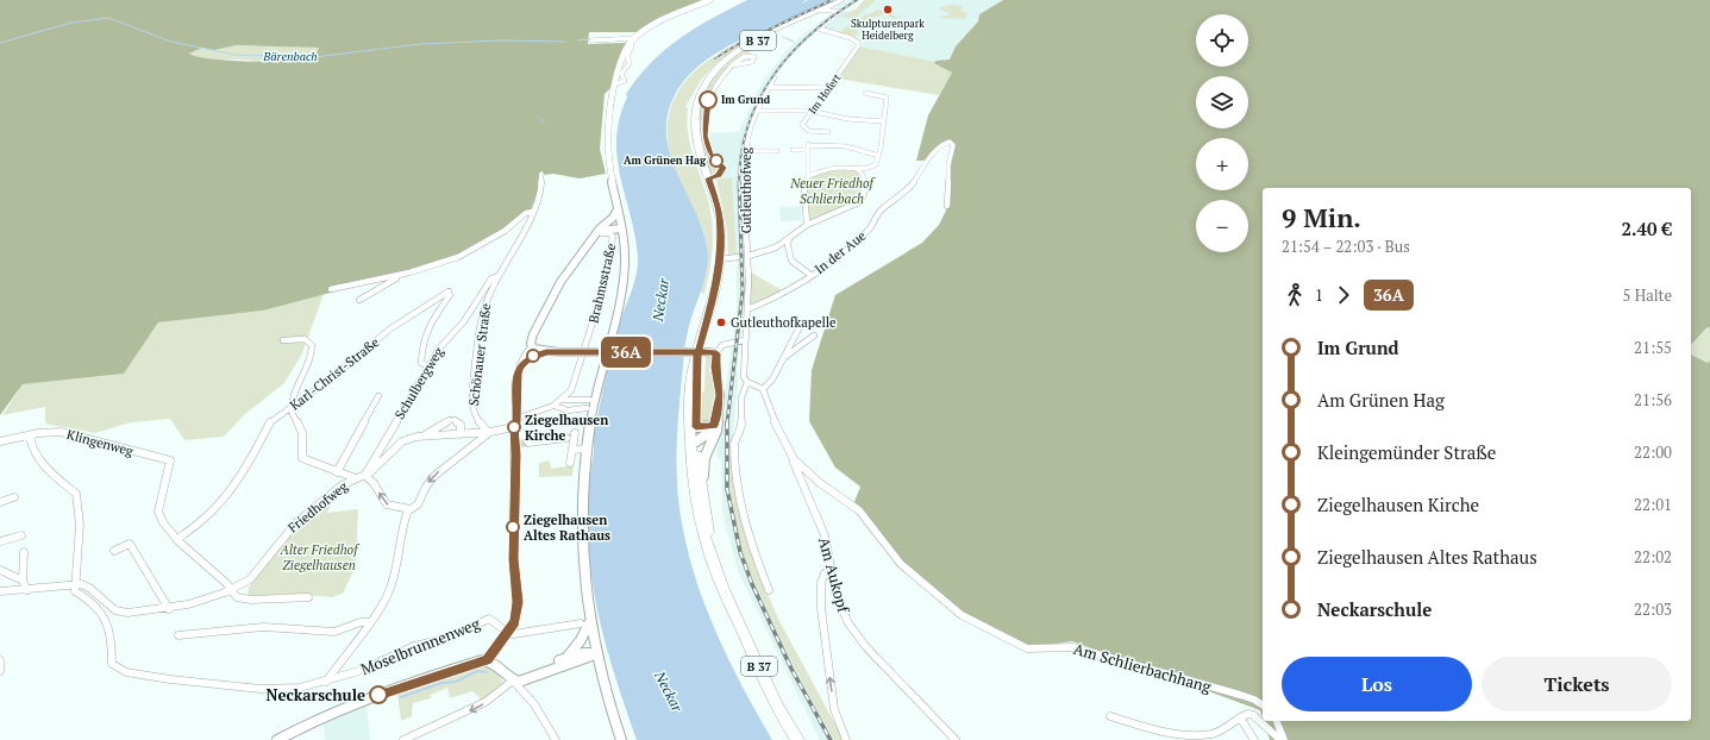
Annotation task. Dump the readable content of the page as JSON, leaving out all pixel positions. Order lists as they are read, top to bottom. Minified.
{"streets":{"main road":["B 37"],"street":["Im Hofert","Gutleuthofweg","In der Aue","Brahmsstraße","Schönauer Straße","Karl-Christ-Straße","Schulbergweg","Klingenweg","Friedhofweg","Am Aukopf","Moselbrunnenweg","Am Schlierbachhang"]},"crossings":[["B 37","Im Hofert"],["Gutleuthofweg","In der Aue"],["Schönauer Straße","Schulbergweg"],["Karl-Christ-Straße","Schulbergweg"],["Karl-Christ-Straße","Klingenweg"],["Schulbergweg","Friedhofweg"],["Friedhofweg","Moselbrunnenweg"],["Am Aukopf","Am Schlierbachhang"]],"water":["Bärenbach","Neckar"],"parks":["Neuer Friedhof Schlierbach","Alter Friedhof Ziegelhausen"],"places":["Skulpturenpark Heidelberg","Im Grund","Am Grünen Hag","Gutleuthofkapelle","Ziegelhausen Kirche","Ziegelhausen Altes Rathaus","Neckarschule"],"lines":["bus line 36A"],"page":{"on_map":"36A","map_buttons":["+","−"],"heading":["9 Min.","21:54 – 22:03 · Bus","2.40 €"],"legs":["1","36A","5 Halte"],"list":[{"name":"Im Grund","value":"21:55"},{"name":"Am Grünen Hag","value":"21:56"},{"name":"Kleingemünder Straße","value":"22:00"},{"name":"Ziegelhausen Kirche","value":"22:01"},{"name":"Ziegelhausen Altes Rathaus","value":"22:02"},{"name":"Neckarschule","value":"22:03"}],"buttons":["Los","Tickets"]}}
